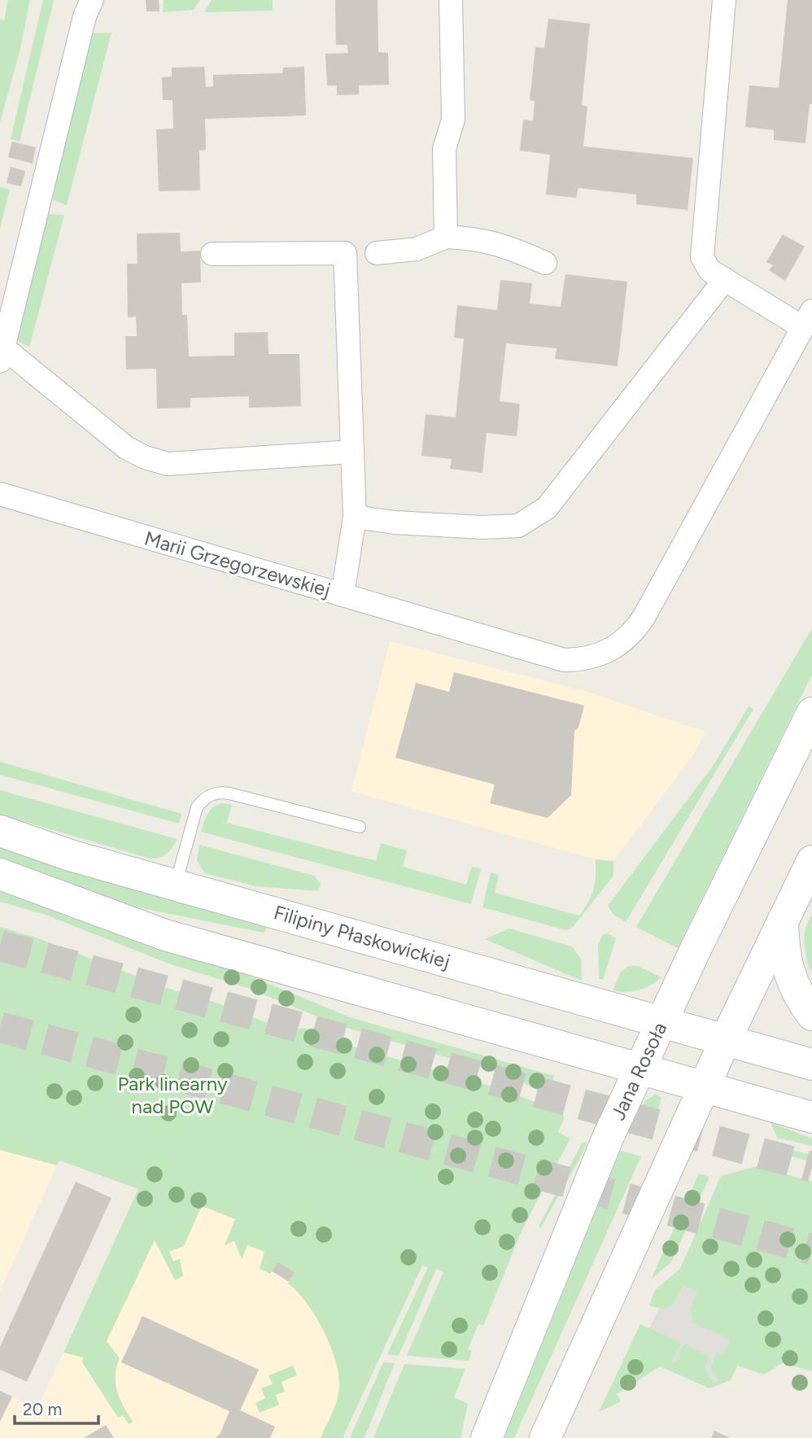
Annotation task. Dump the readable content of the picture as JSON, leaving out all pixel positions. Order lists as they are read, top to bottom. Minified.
{"streets":{"main road":["Filipiny Płaskowickiej","Jana Rosoła"],"street":["Marii Grzegorzewskiej"]},"crossings":[["Filipiny Płaskowickiej","Jana Rosoła"]],"parks":["Park linearny nad POW"],"scale_bar":"20 m"}
